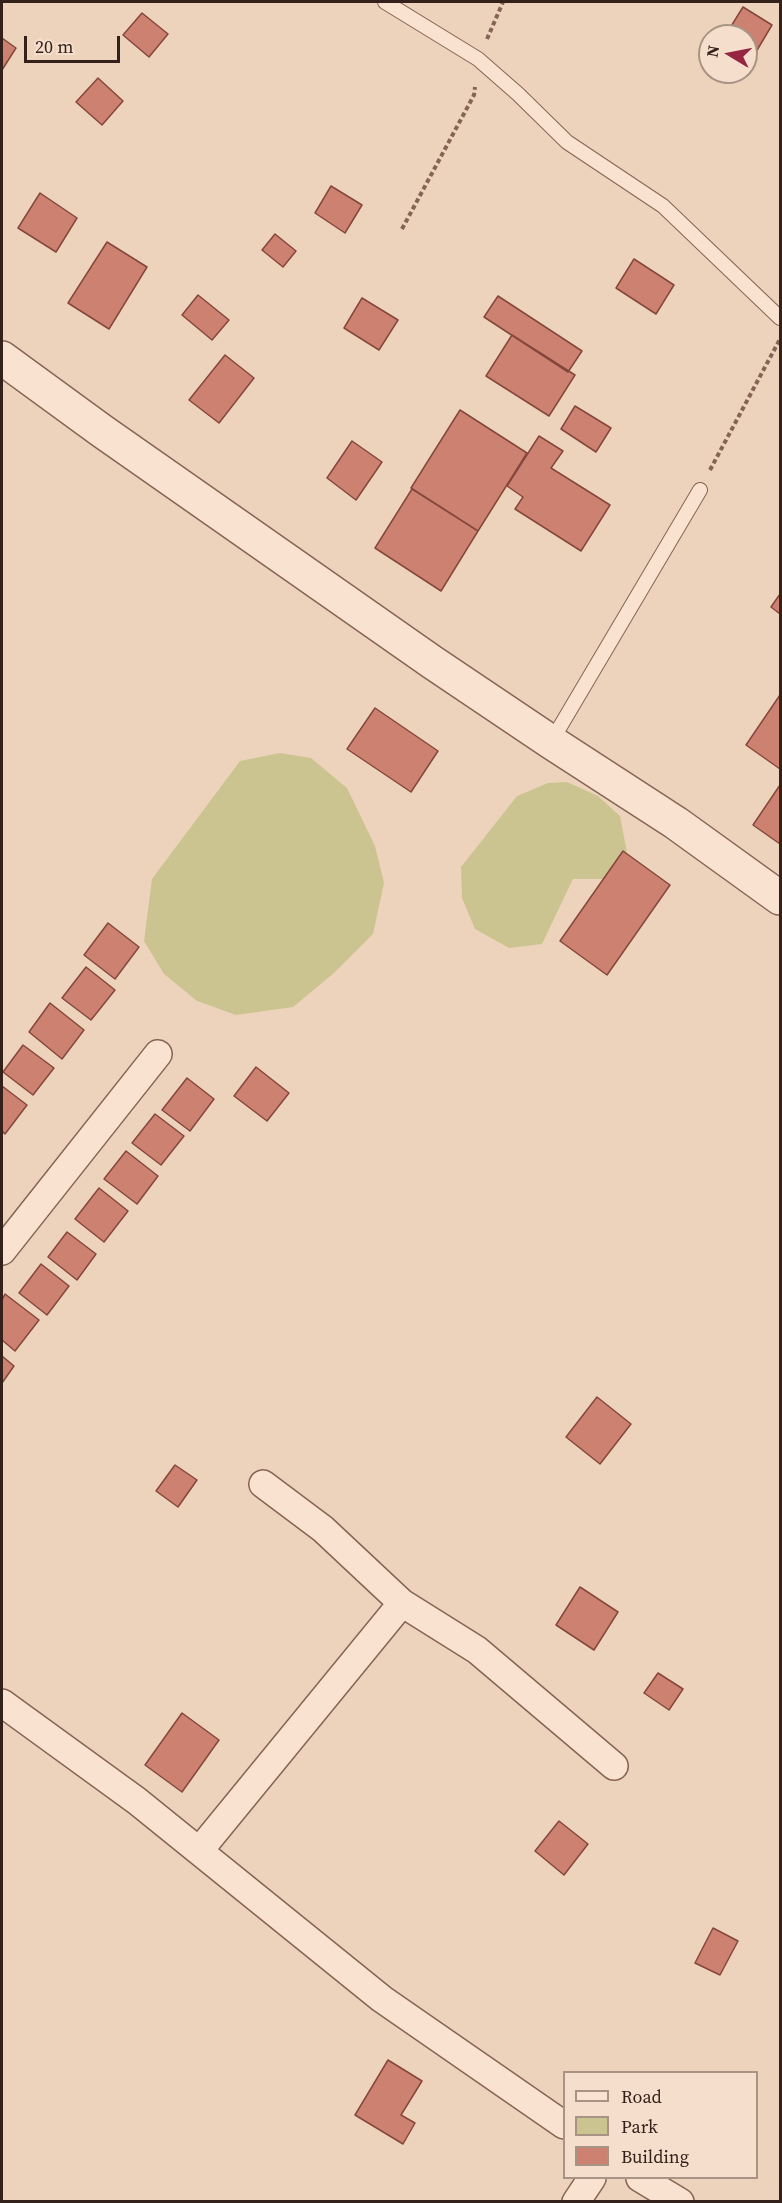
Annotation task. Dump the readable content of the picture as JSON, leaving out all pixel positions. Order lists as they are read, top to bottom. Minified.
{"legend":["Road","Park","Building"],"scale_bar":"20 m","north":"left"}
